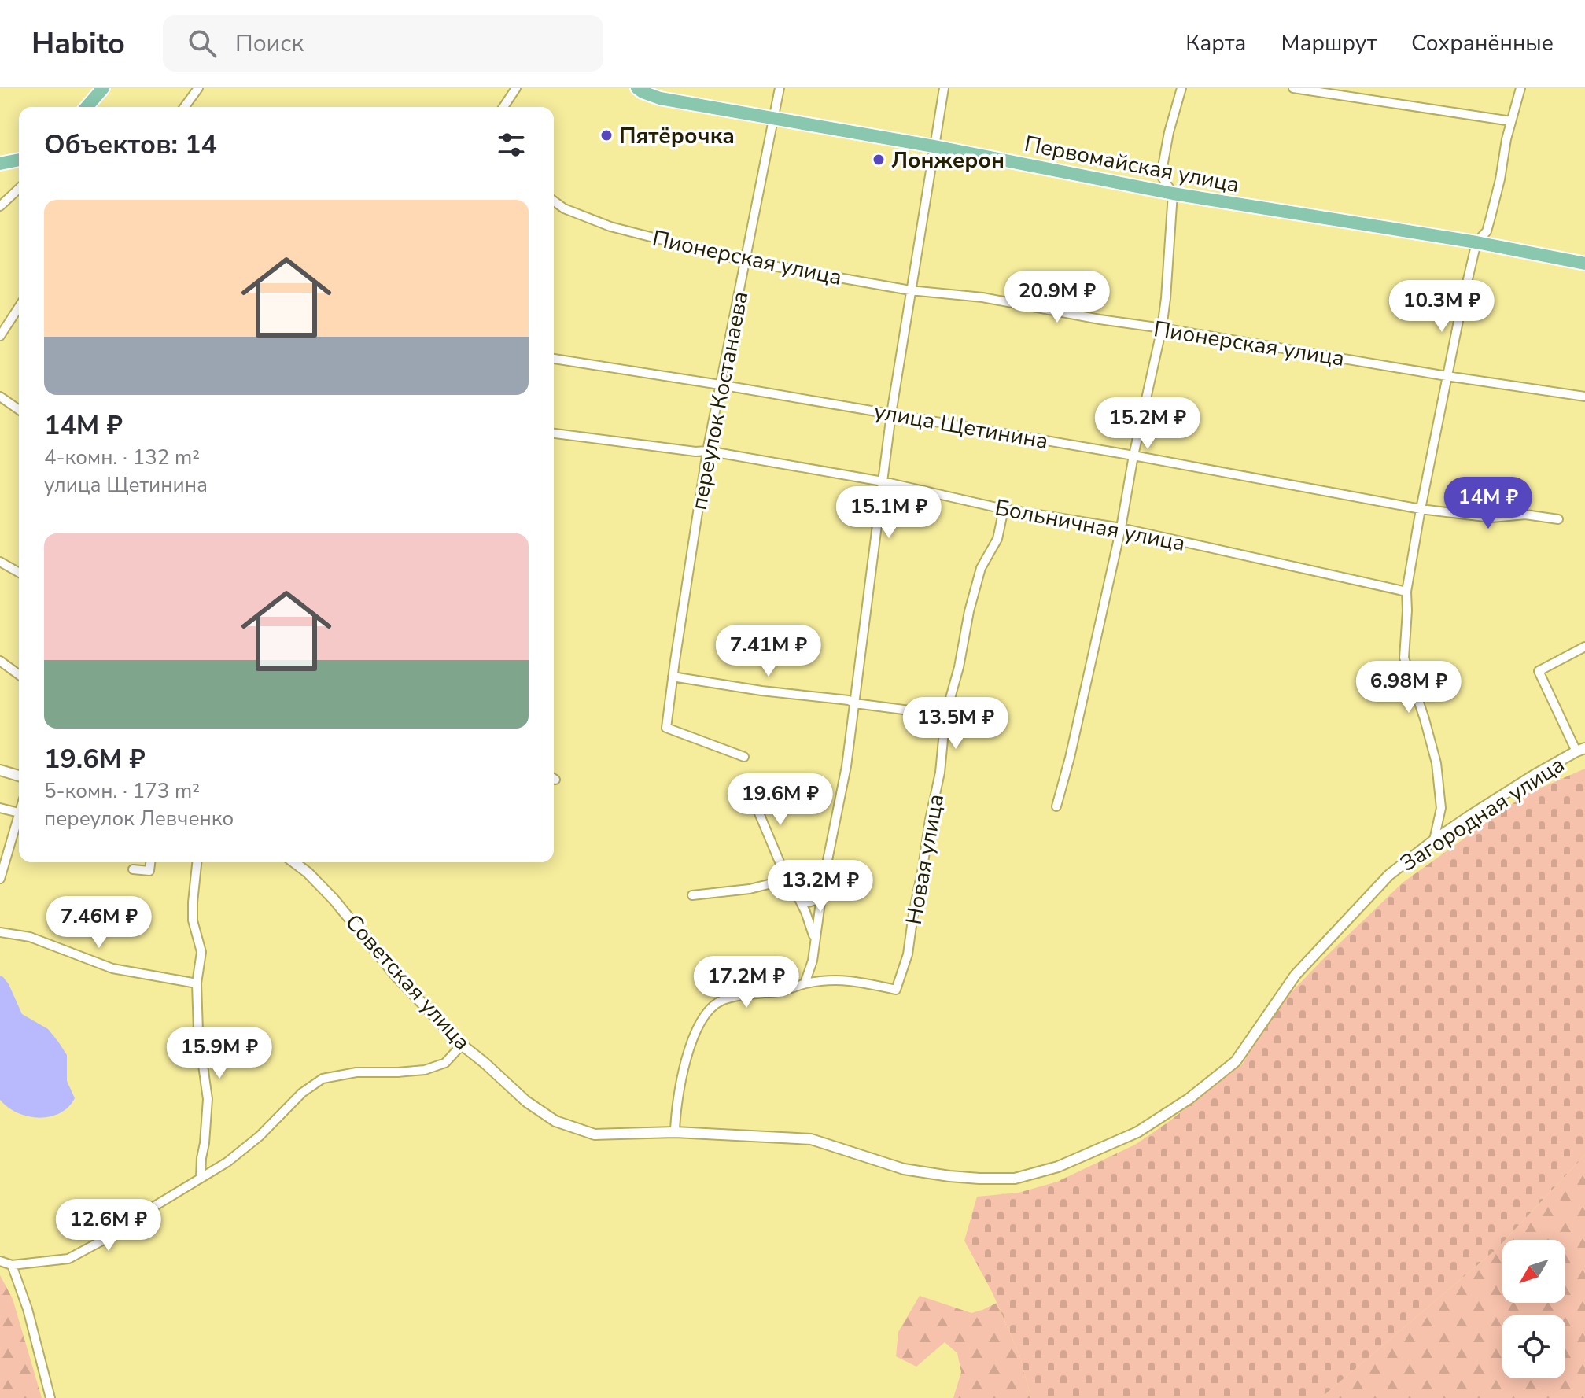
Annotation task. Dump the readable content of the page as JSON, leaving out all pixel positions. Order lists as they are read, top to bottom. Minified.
{"streets":{"main road":["Первомайская улица"],"street":["Пионерская улица","переулок Костанаева","улица Щетинина","Больничная улица","Загородная улица","Новая улица","Советская улица"]},"crossings":[["Первомайская улица","переулок Костанаева"],["Пионерская улица","переулок Костанаева"],["переулок Костанаева","улица Щетинина"],["переулок Костанаева","Больничная улица"],["Больничная улица","Новая улица"],["Загородная улица","Советская улица"]],"places":["Пятёрочка","Лонжерон"],"north":"bottom left","page":{"header":"Habito","search":"Поиск","nav":["Карта","Маршрут","Сохранённые"],"heading":"Объектов: 14","list":[{"name":"14M ₽","note":"4-комн. · 132 m² · улица Щетинина"},{"name":"19.6M ₽","note":"5-комн. · 173 m² · переулок Левченко"}],"price":["20.9M ₽","10.3M ₽","15.2M ₽","14M ₽","15.1M ₽","7.41M ₽","6.98M ₽","13.5M ₽","19.6M ₽","13.2M ₽","7.46M ₽","17.2M ₽","15.9M ₽","12.6M ₽"]}}
